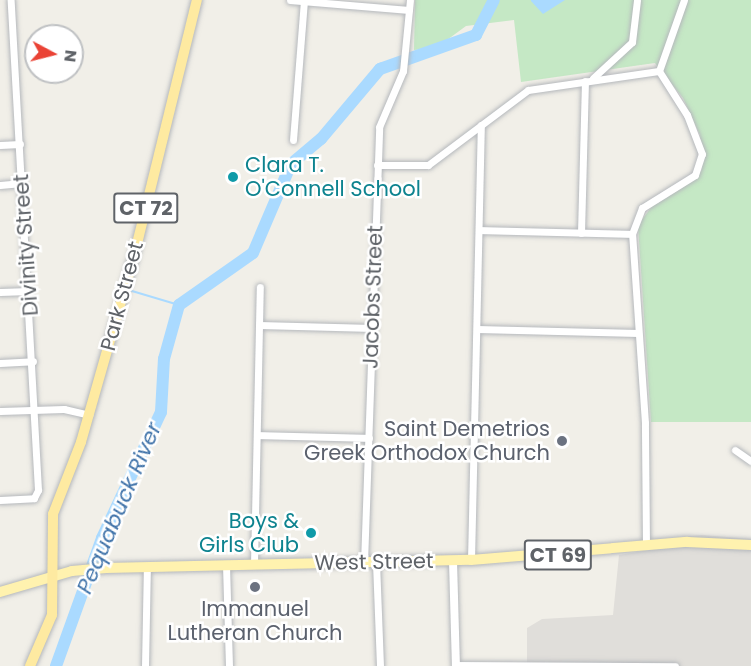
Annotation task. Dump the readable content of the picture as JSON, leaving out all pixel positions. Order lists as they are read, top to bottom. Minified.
{"streets":{"highway":["CT 72","Park Street"],"main road":["CT 69","West Street"],"street":["Divinity Street","Jacobs Street"]},"crossings":[["CT 72","Park Street"],["CT 72","West Street"],["Park Street","West Street"],["Jacobs Street","West Street"]],"water":["Pequabuck River"],"places":["Clara T. O'Connell School","Saint Demetrios Greek Orthodox Church","Boys & Girls Club","Immanuel Lutheran Church"],"north":"right"}
